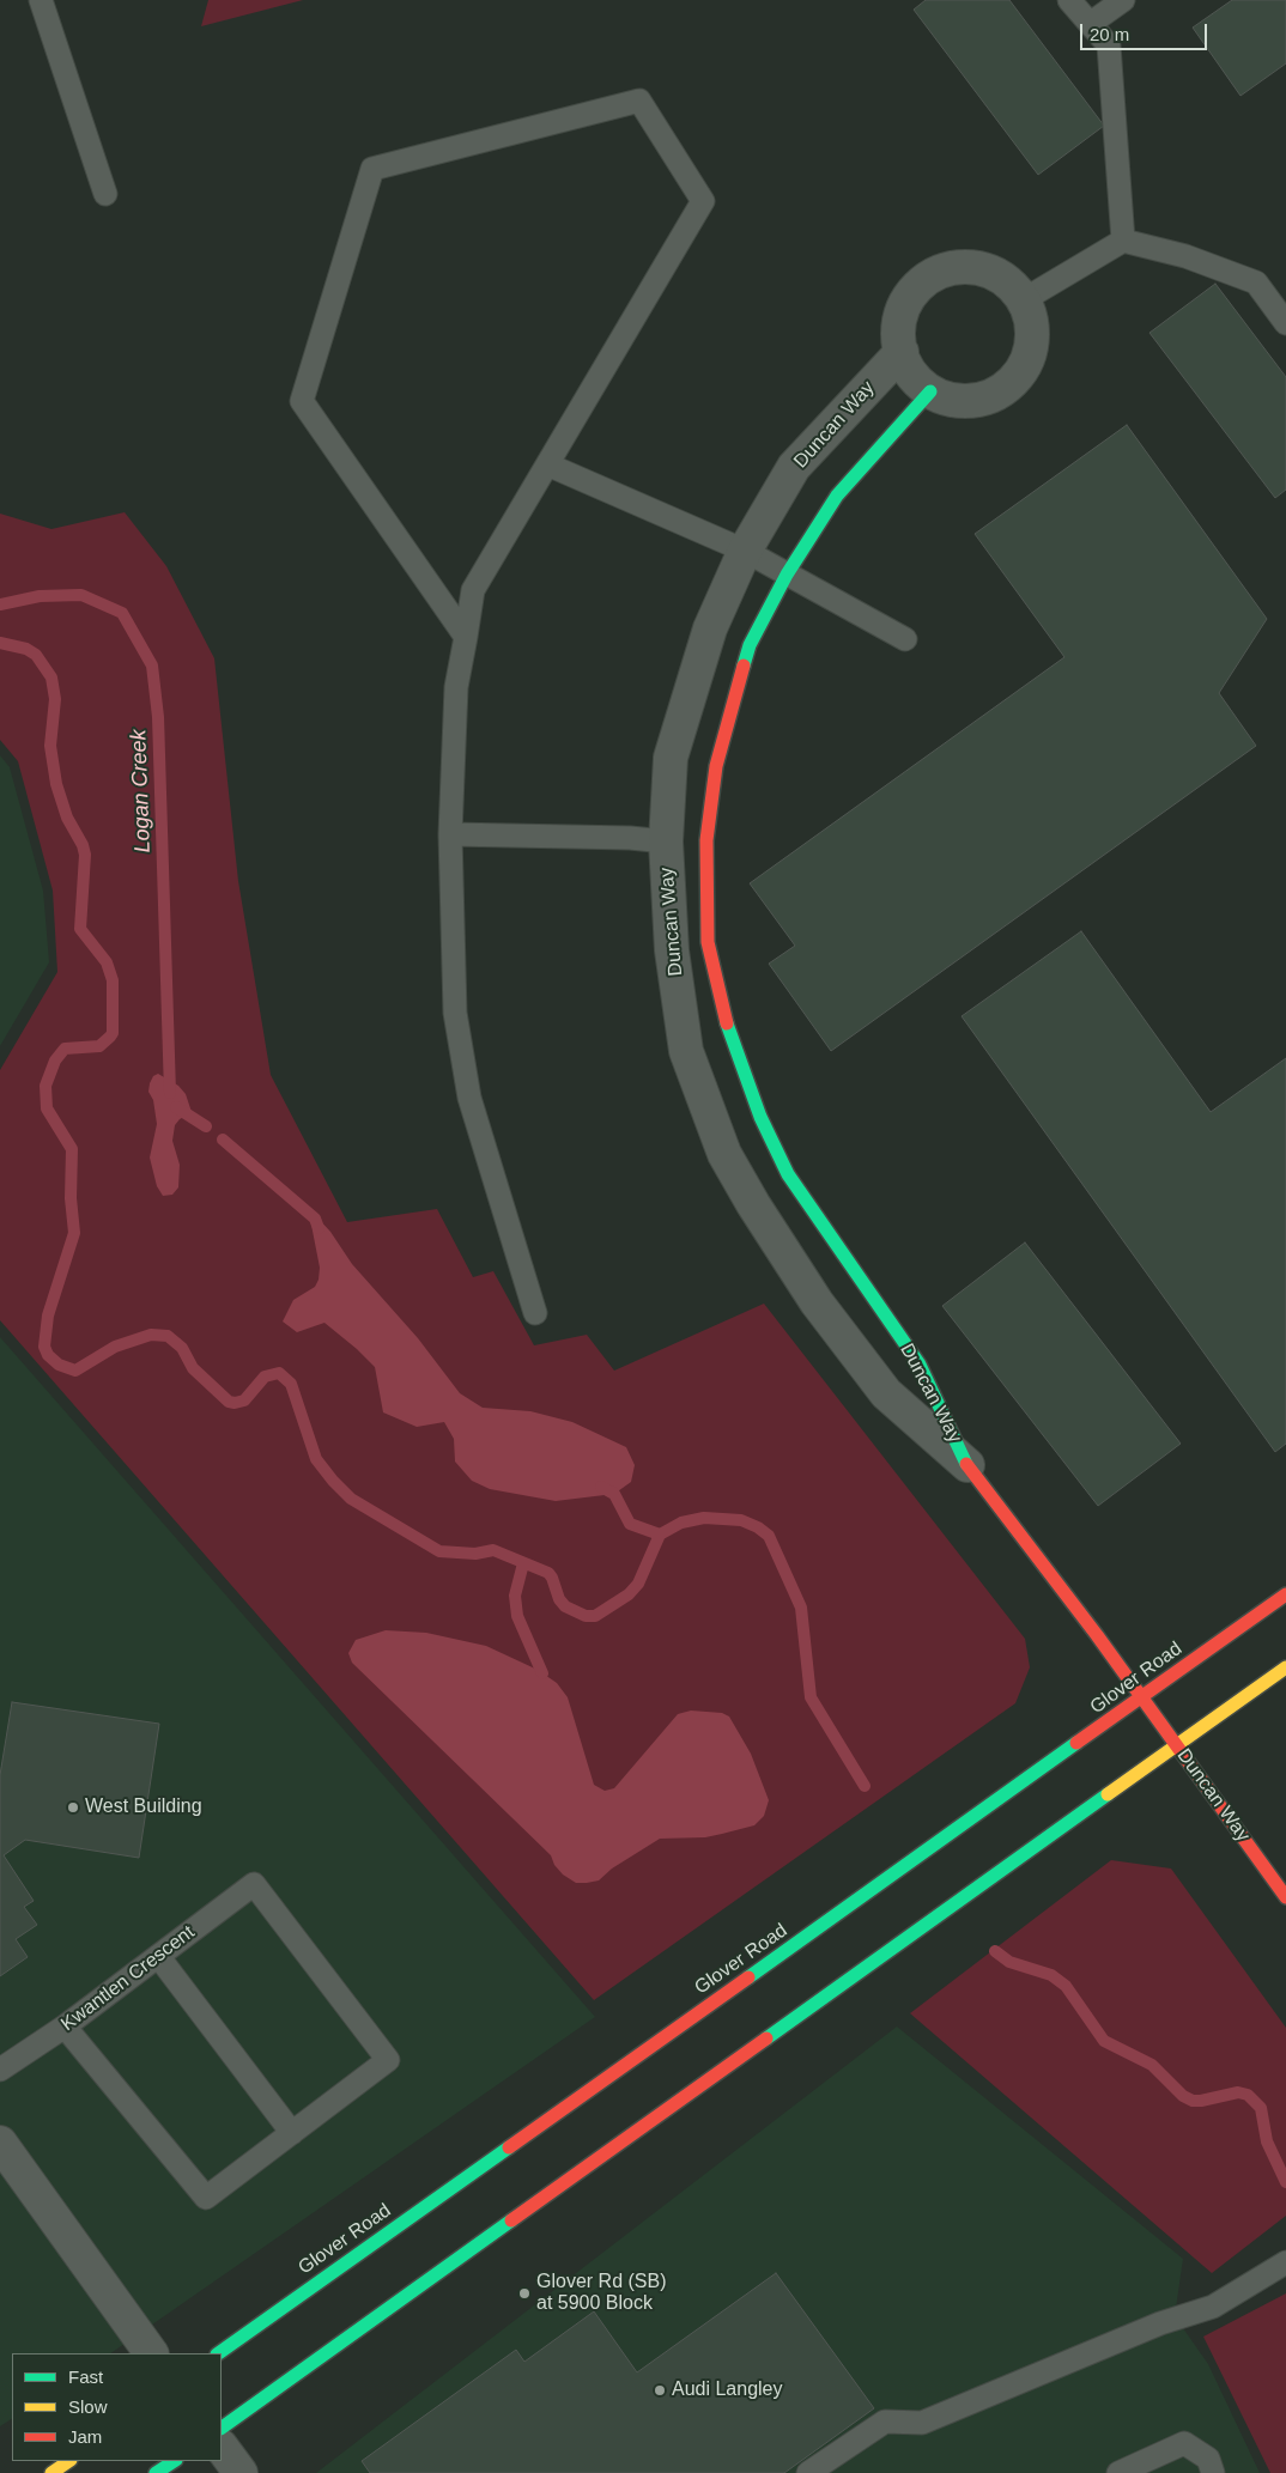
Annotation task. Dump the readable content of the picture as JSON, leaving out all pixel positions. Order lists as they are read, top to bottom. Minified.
{"streets":{"main road":["Duncan Way","Glover Road"],"lane":["Kwantlen Crescent"]},"crossings":[["Duncan Way","Glover Road"]],"water":["Logan Creek"],"places":["West Building","Glover Rd (SB) at 5900 Block","Audi Langley"],"legend":["Fast","Slow","Jam"],"scale_bar":"20 m"}
